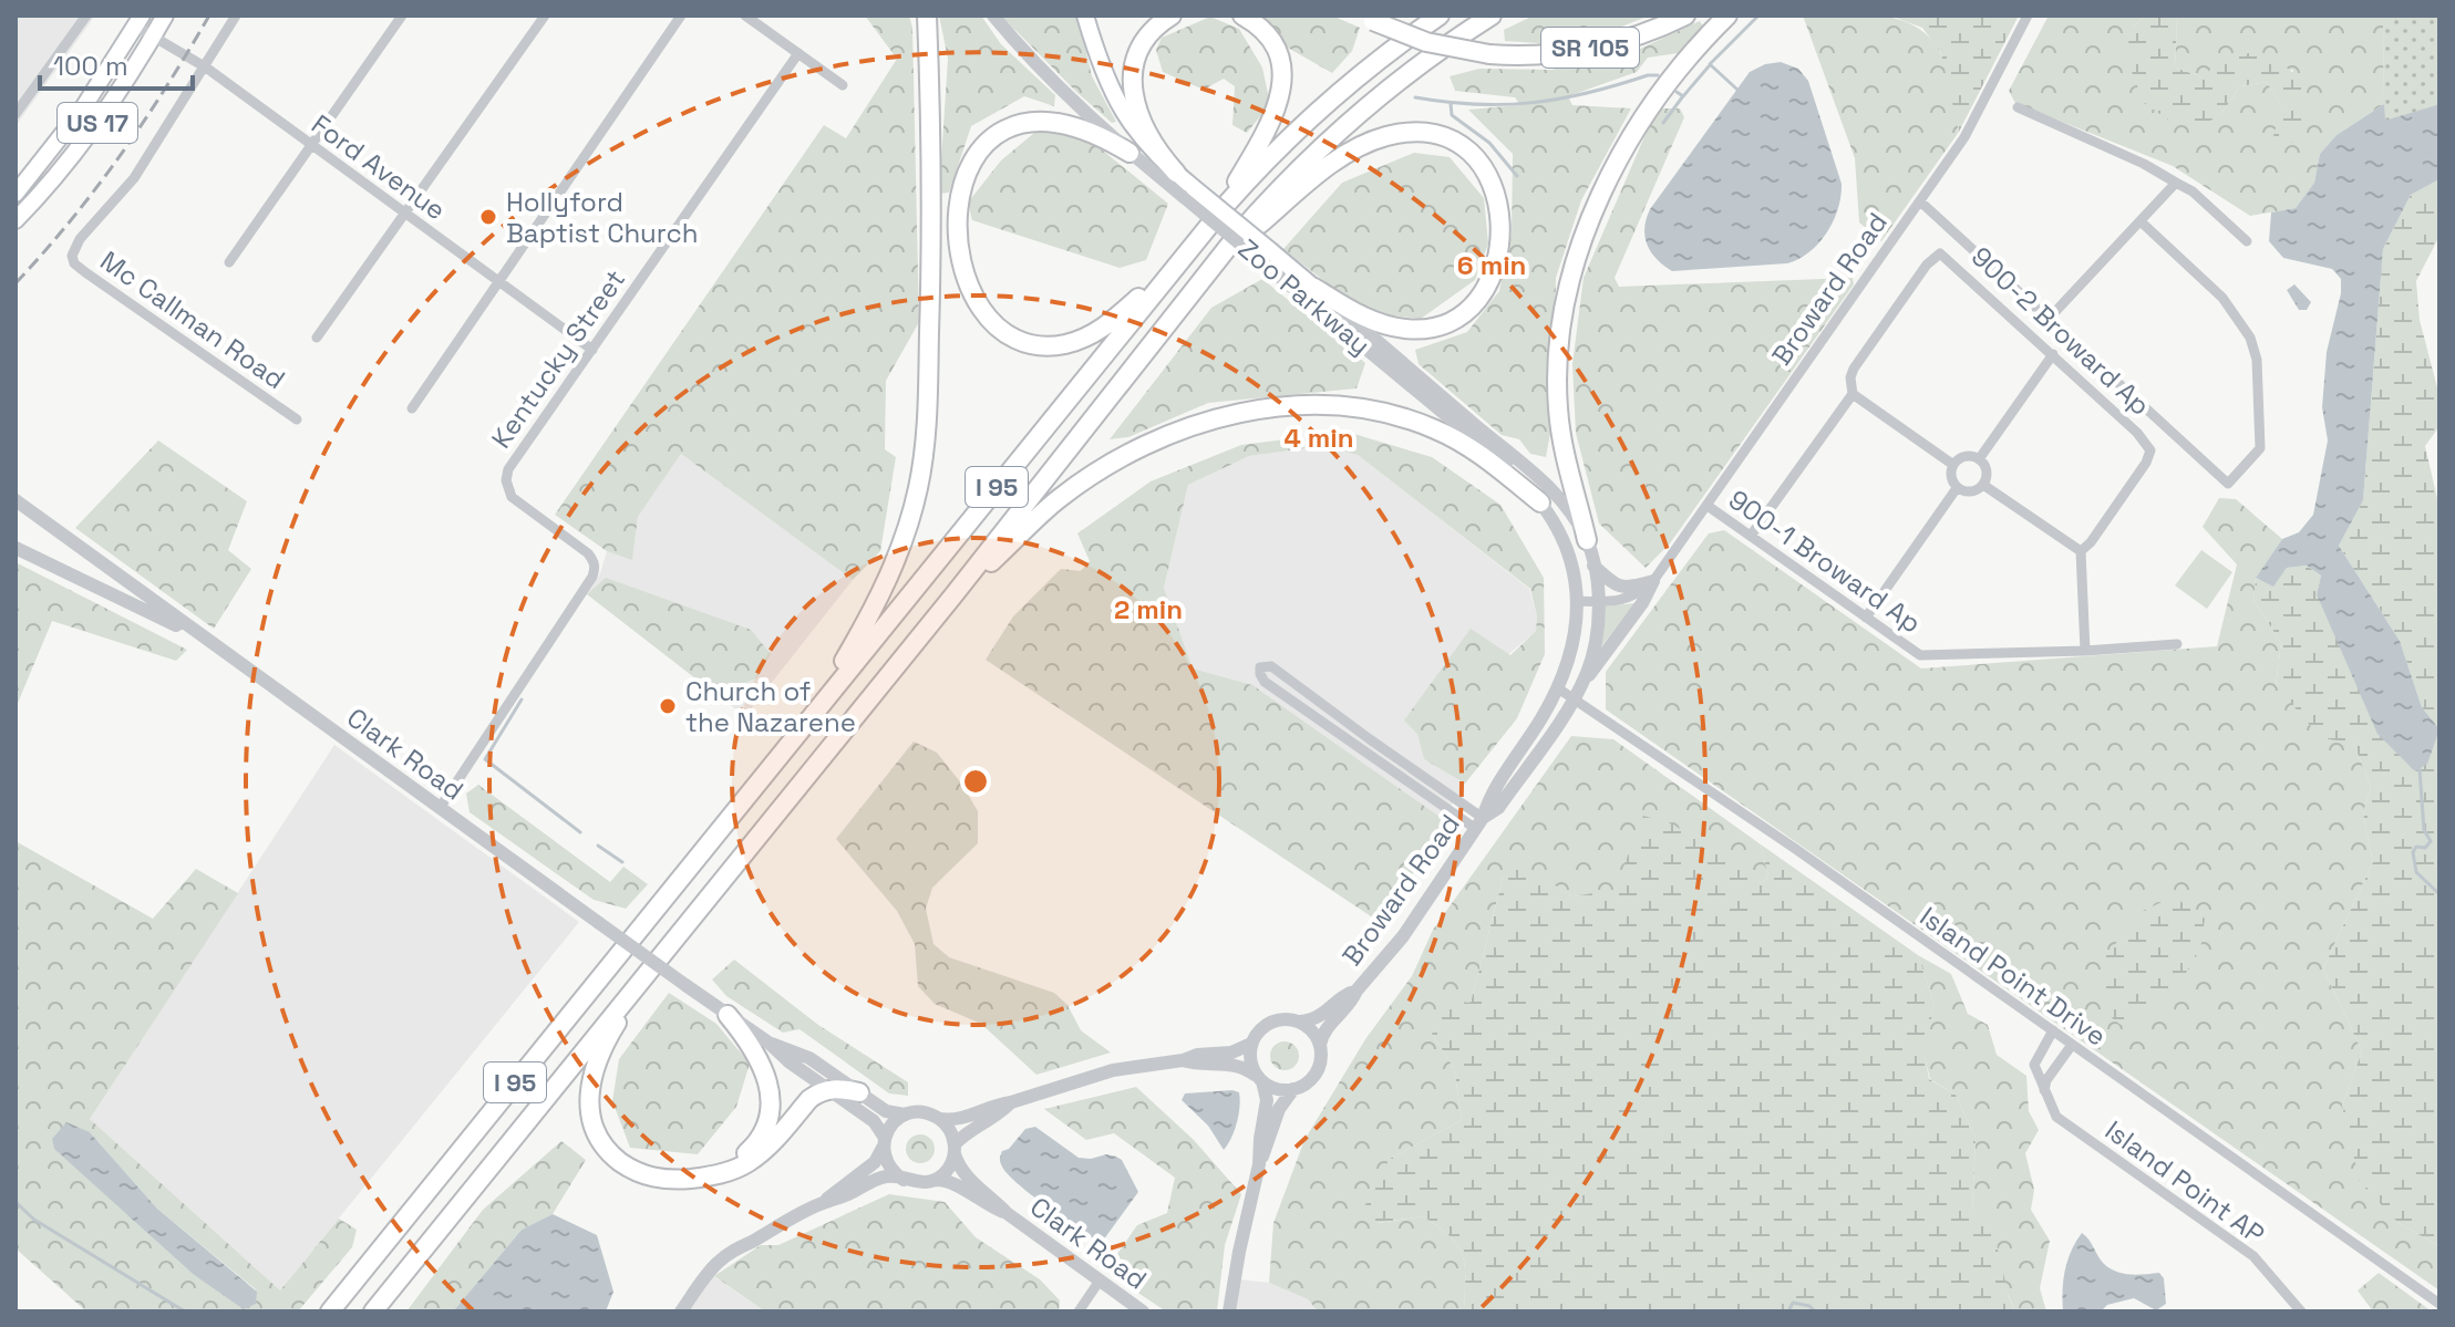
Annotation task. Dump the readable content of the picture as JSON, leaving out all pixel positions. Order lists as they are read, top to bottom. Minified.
{"streets":{"highway":["SR 105","I 95"],"main road":["US 17","Zoo Parkway"],"street":["Ford Avenue","Broward Road","Mc Callman Road","900-2 Broward Ap","Kentucky Street","900-1 Broward Ap","Clark Road","Island Point Drive","Island Point AP"]},"crossings":[["US 17","Ford Avenue"],["Ford Avenue","Mc Callman Road"],["Ford Avenue","Kentucky Street"],["Broward Road","Zoo Parkway"],["Broward Road","900-1 Broward Ap"],["Broward Road","Island Point Drive"],["900-2 Broward Ap","900-1 Broward Ap"],["Kentucky Street","Clark Road"]],"places":["Hollyford Baptist Church","Church of the Nazarene"],"scale_bar":"100 m","rings":["6 min","4 min","2 min"]}
